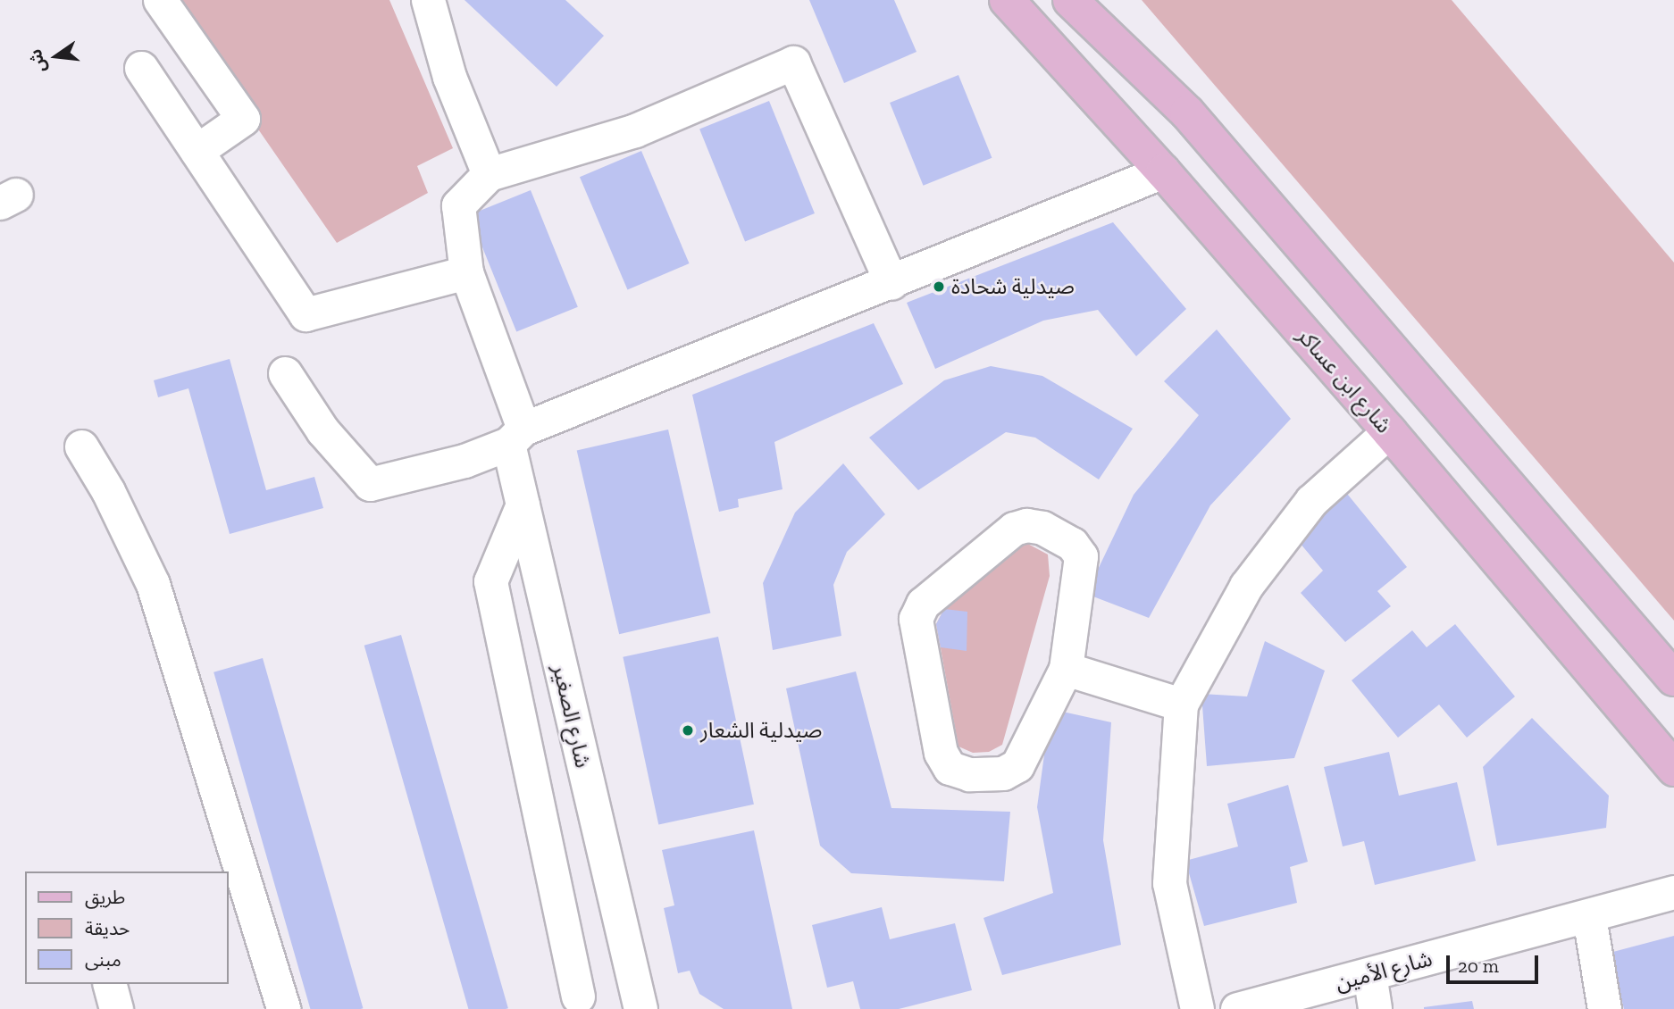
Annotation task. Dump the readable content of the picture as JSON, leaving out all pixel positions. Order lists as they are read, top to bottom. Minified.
{"streets":{"main road":["شارع ابن عساكر"],"street":["شارع الصغير","شارع الأمين"]},"places":["صيدلية شحادة","صيدلية الشعار"],"legend":["طريق","حديقة","مبنى"],"scale_bar":"20 m","north":"left"}
